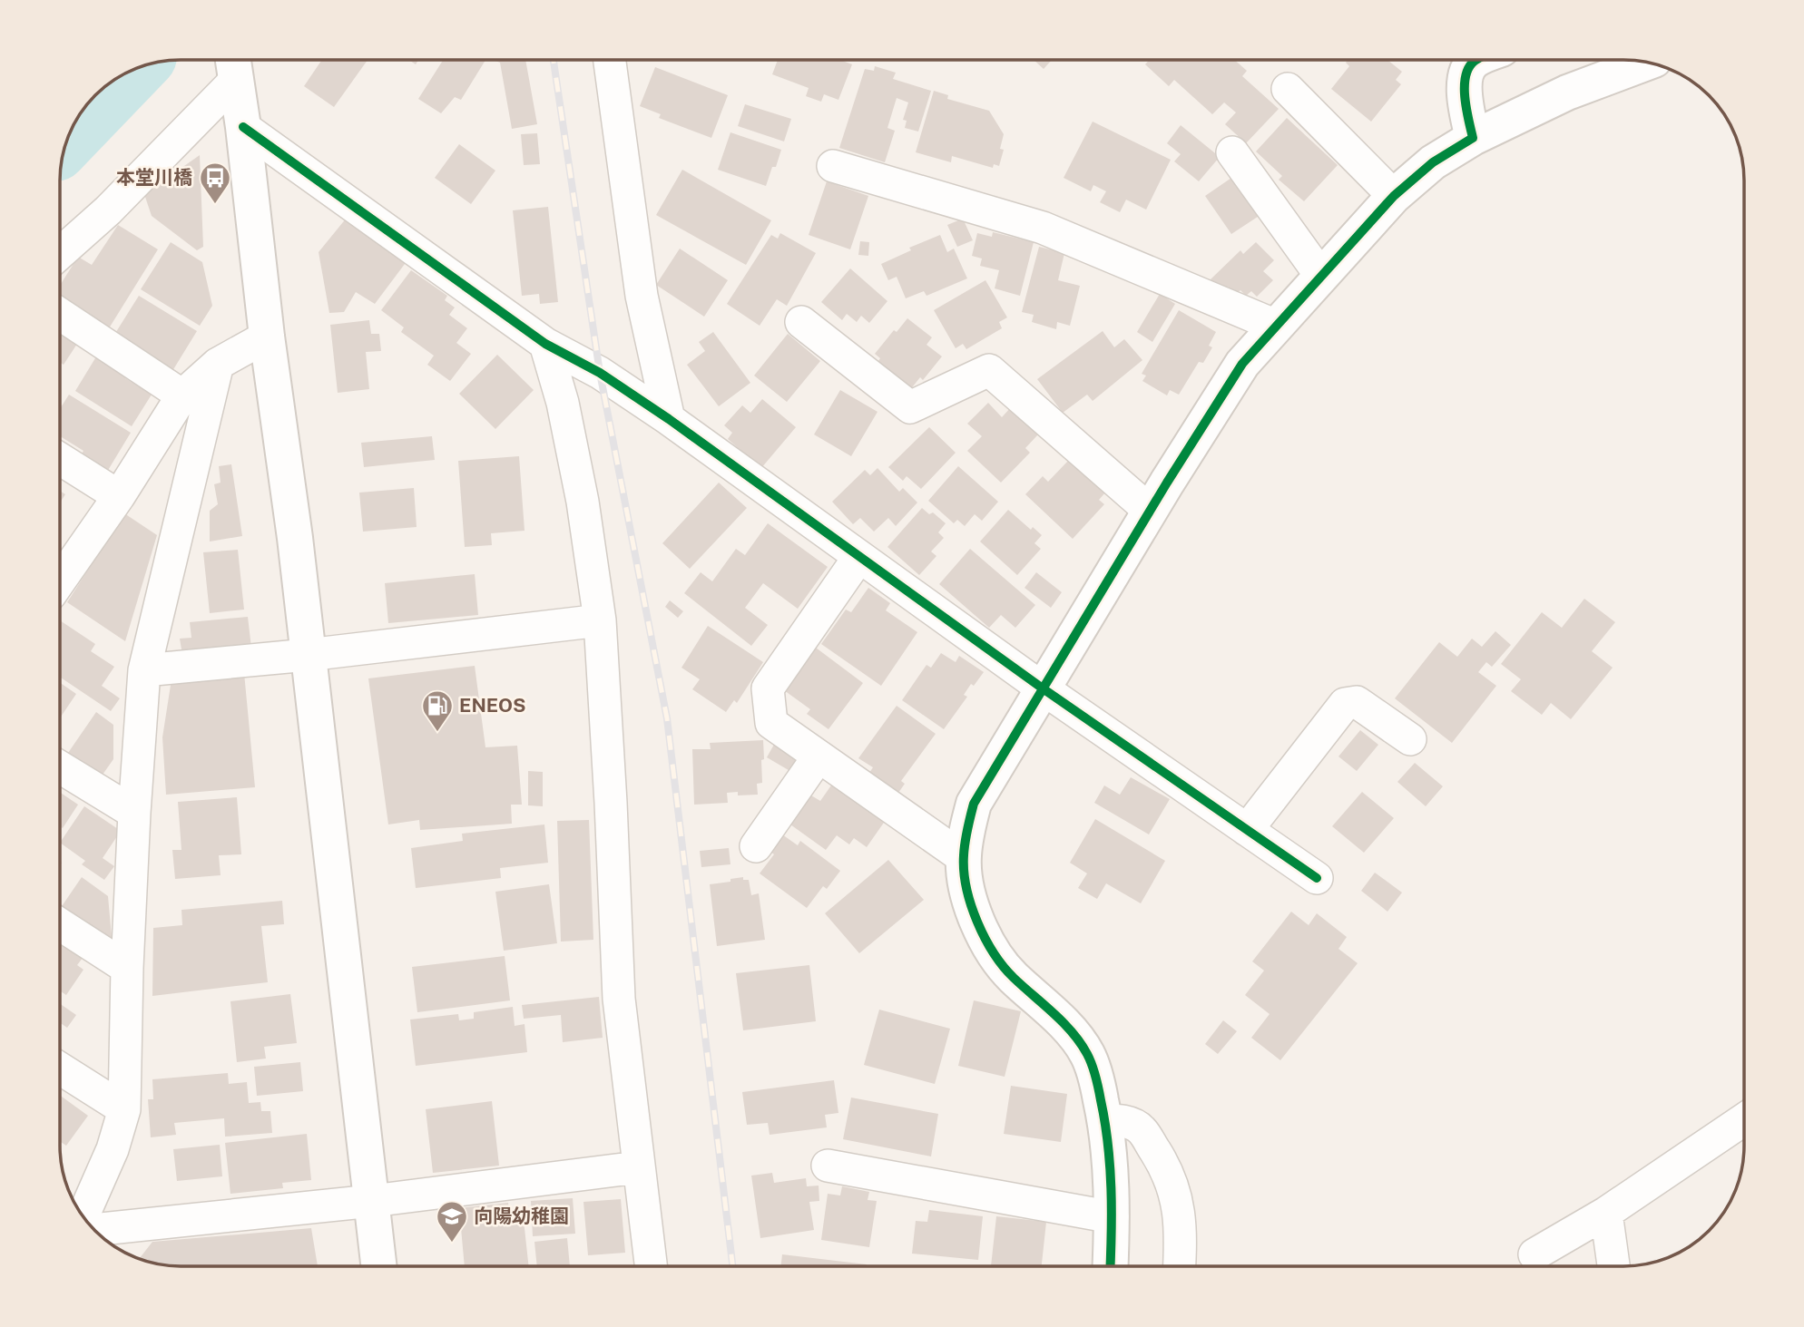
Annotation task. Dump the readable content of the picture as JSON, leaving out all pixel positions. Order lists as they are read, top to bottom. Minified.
{"places":{"bus stop":["本堂川橋"],"fuel station":["ENEOS"],"school or university":["向陽幼稚園"]}}
